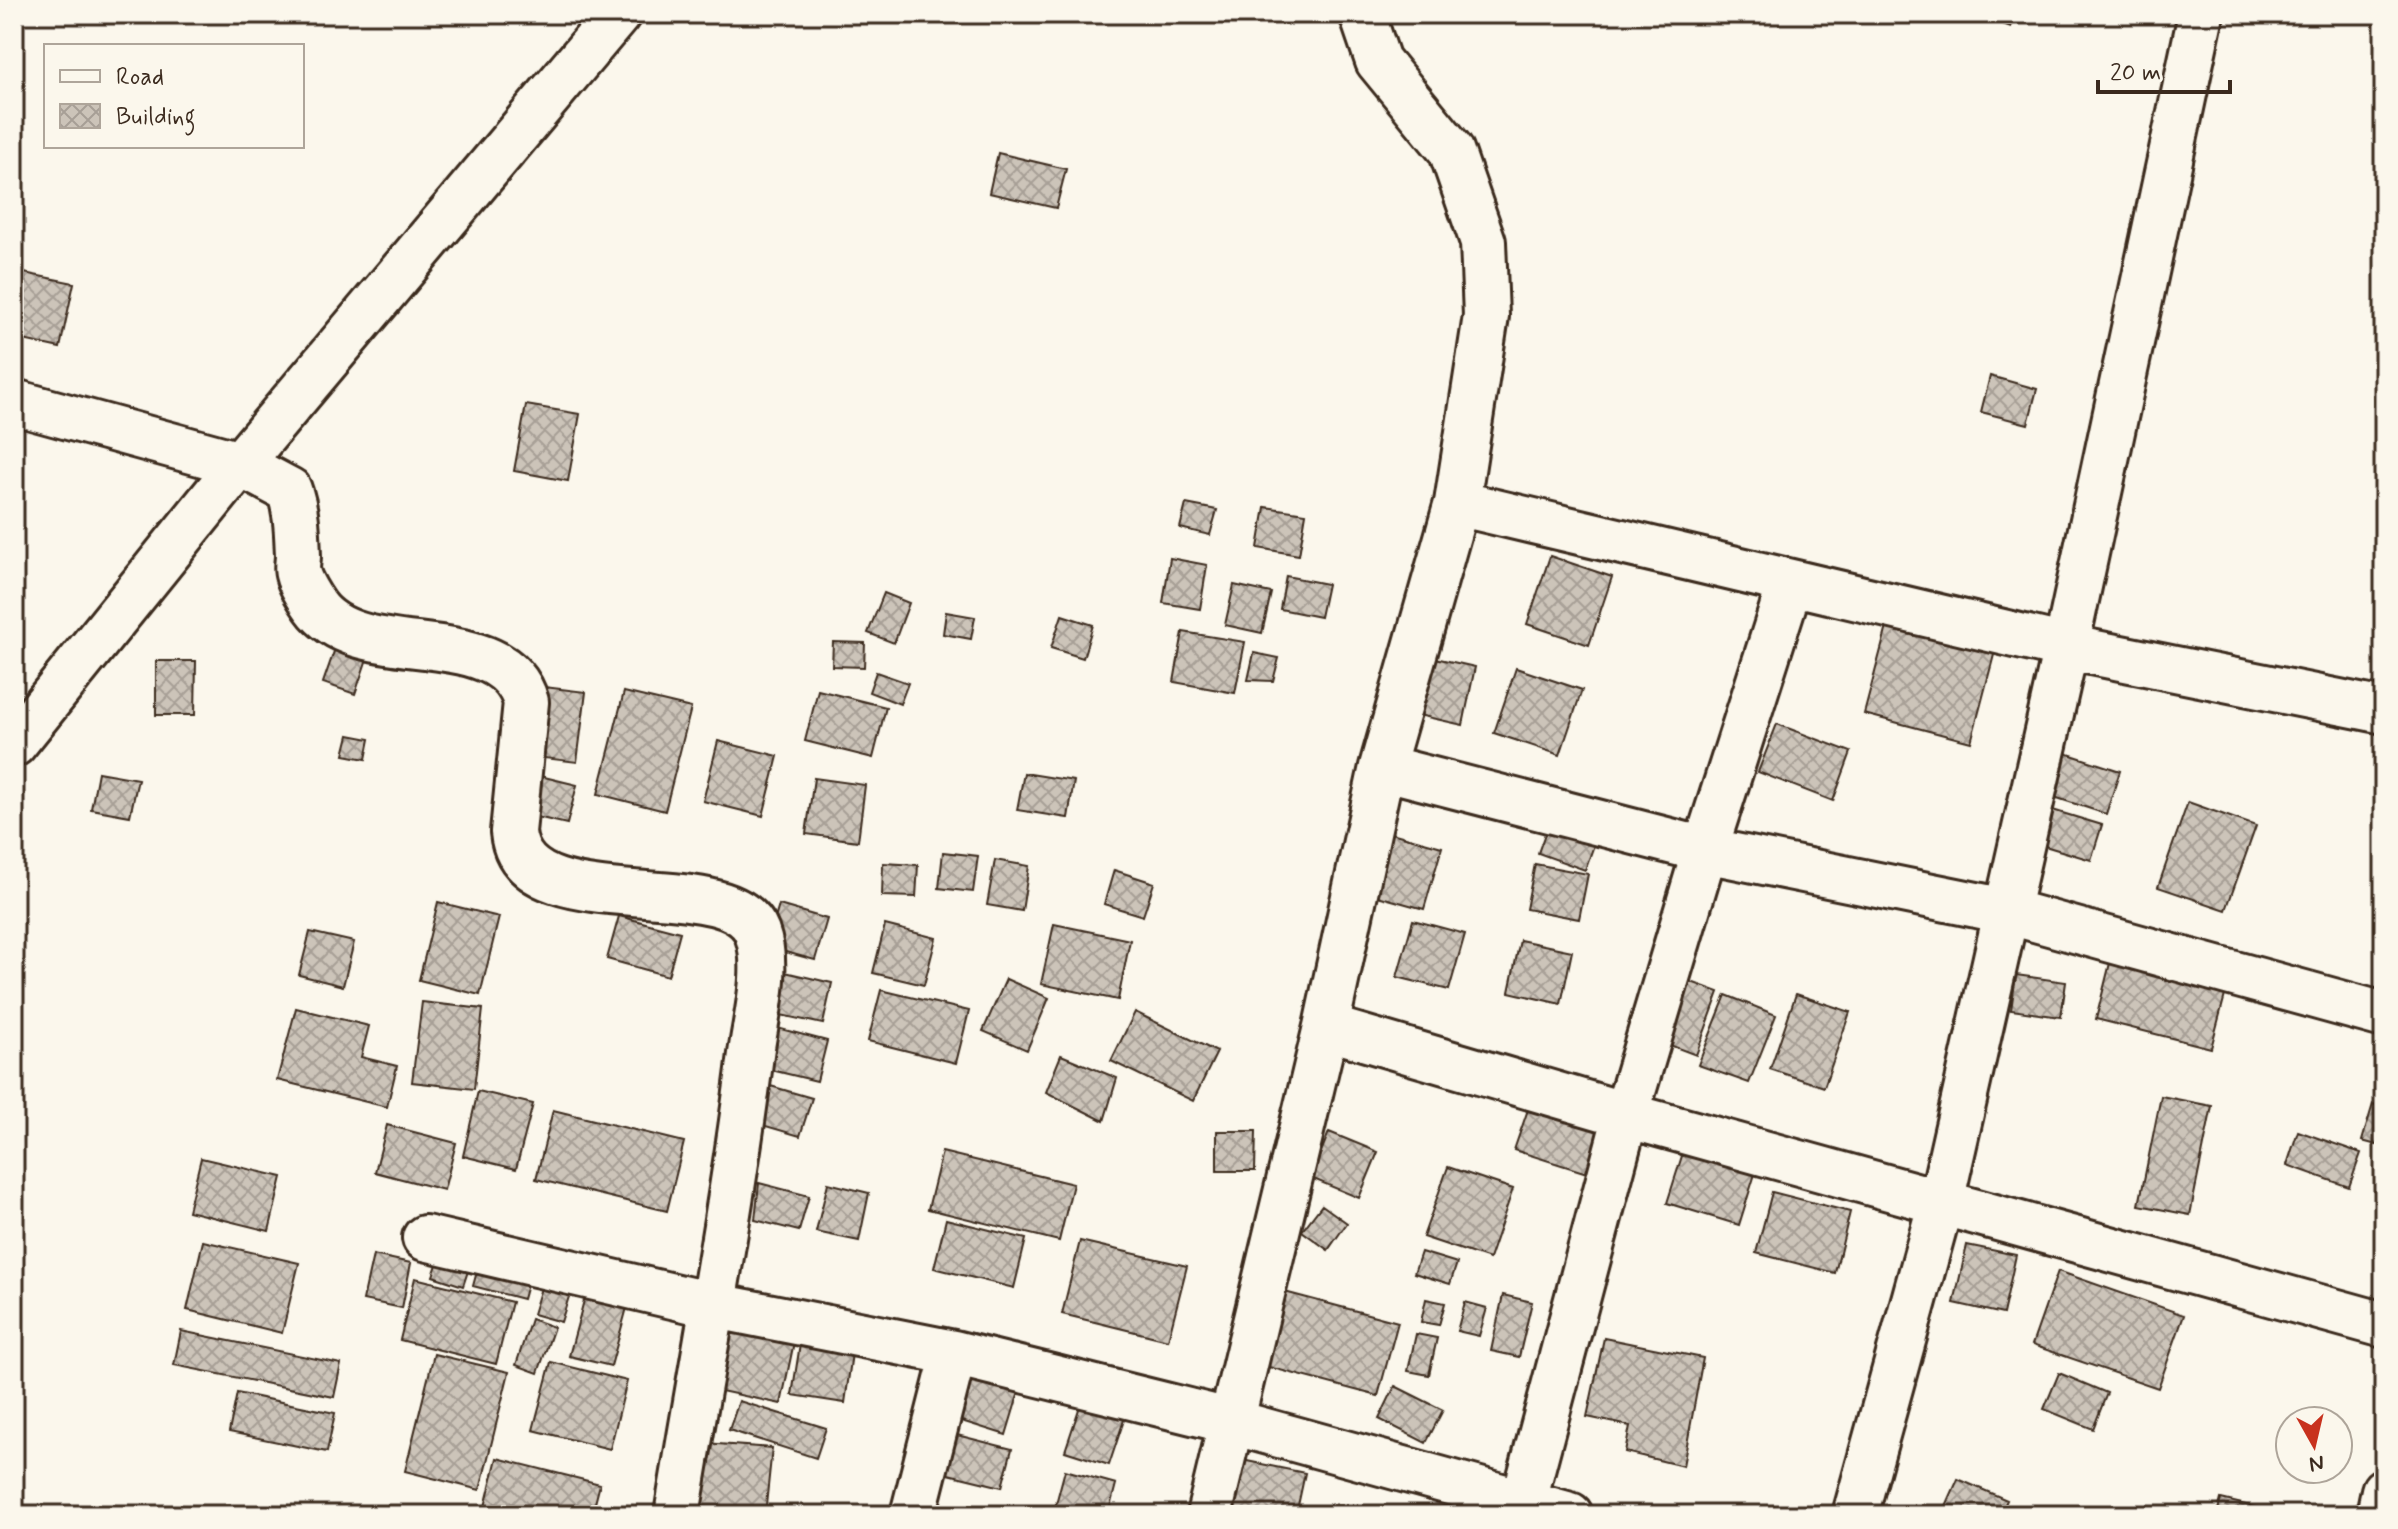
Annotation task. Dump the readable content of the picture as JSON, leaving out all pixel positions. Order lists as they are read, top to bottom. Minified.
{"legend":["Road","Building"],"scale_bar":"20 m","north":"bottom"}
